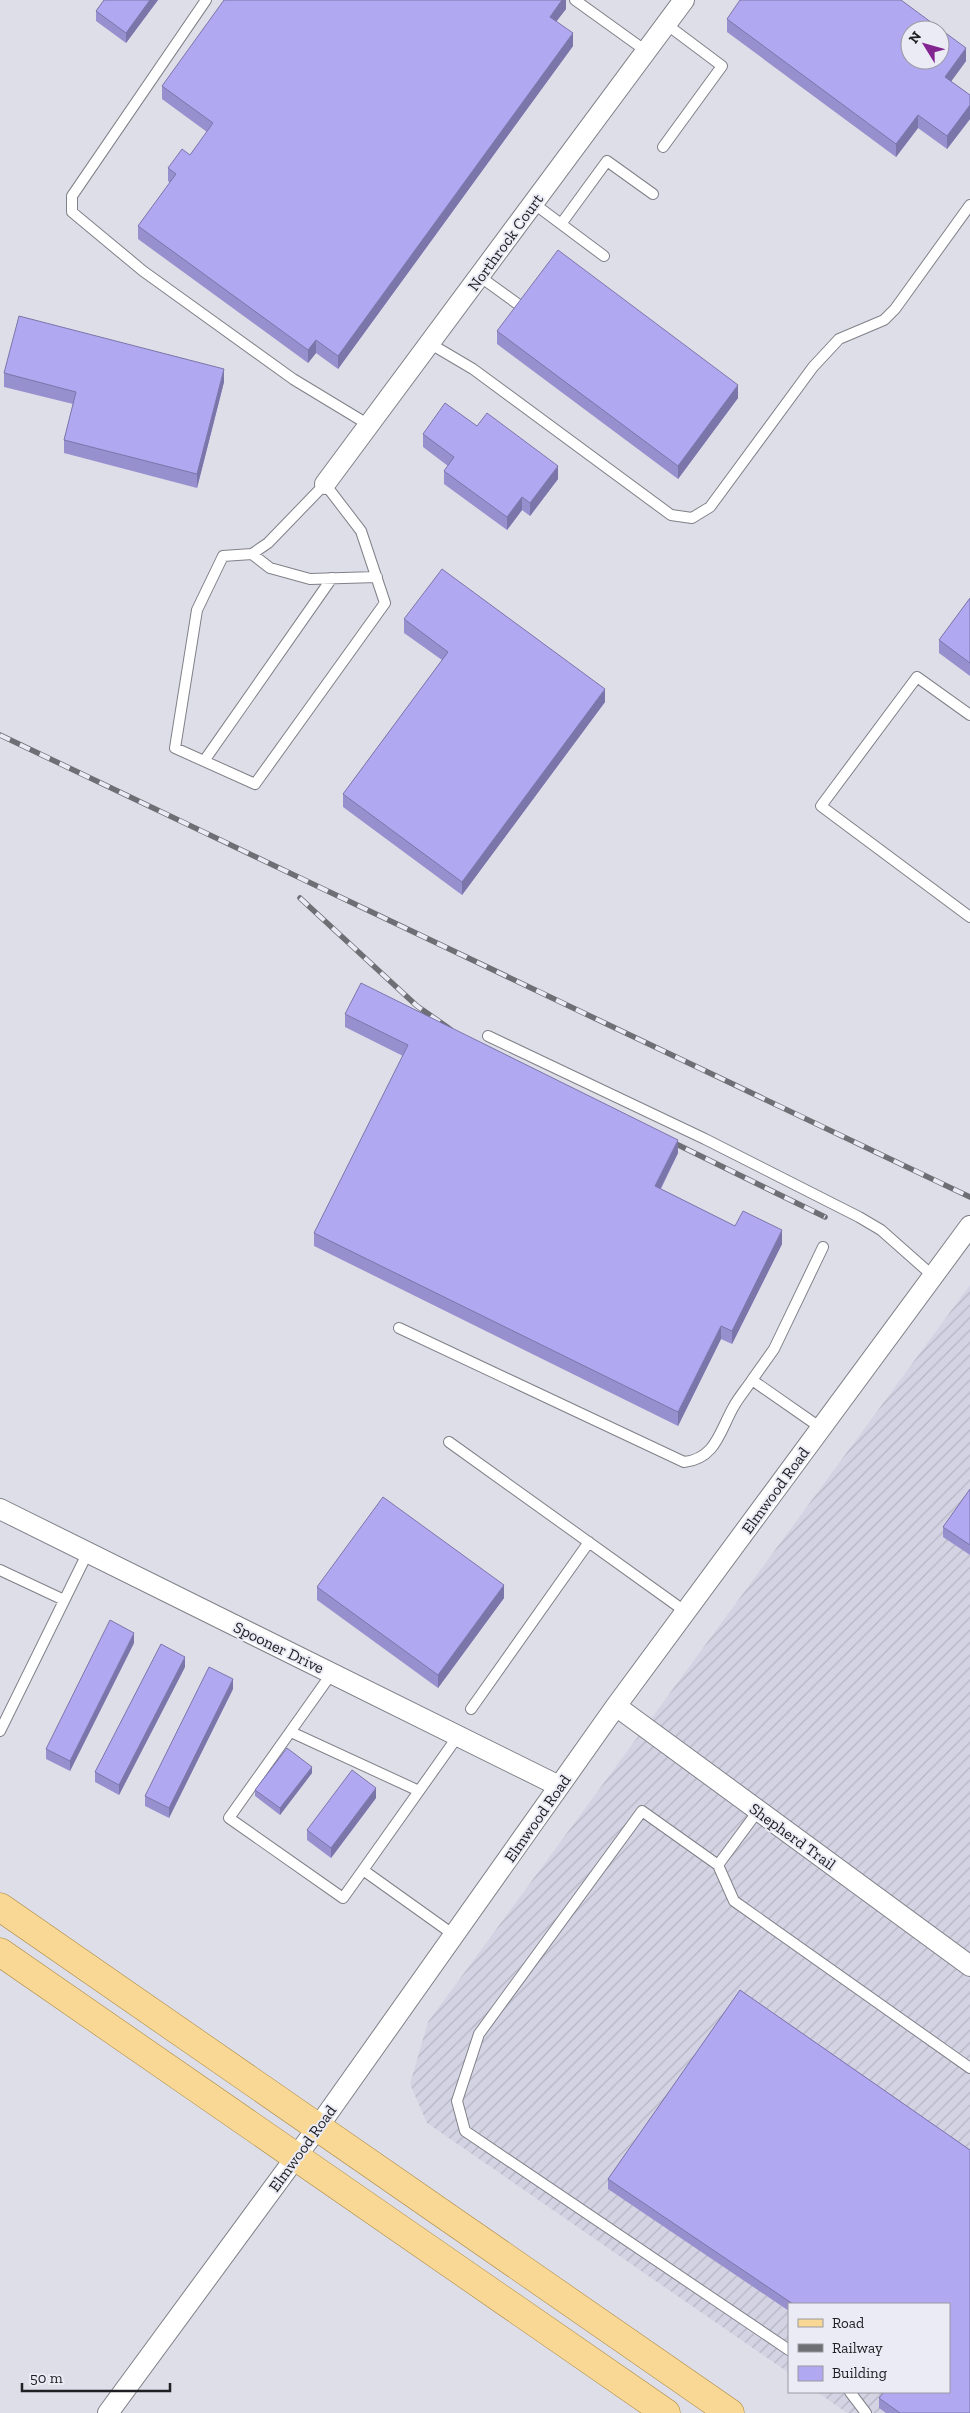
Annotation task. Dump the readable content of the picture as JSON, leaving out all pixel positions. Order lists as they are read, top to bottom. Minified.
{"streets":{"street":["Northrock Court","Elmwood Road","Spooner Drive","Shepherd Trail"]},"crossings":[["Elmwood Road","Spooner Drive"],["Elmwood Road","Shepherd Trail"]],"legend":["Road","Railway","Building"],"scale_bar":"50 m","north":"top left"}
